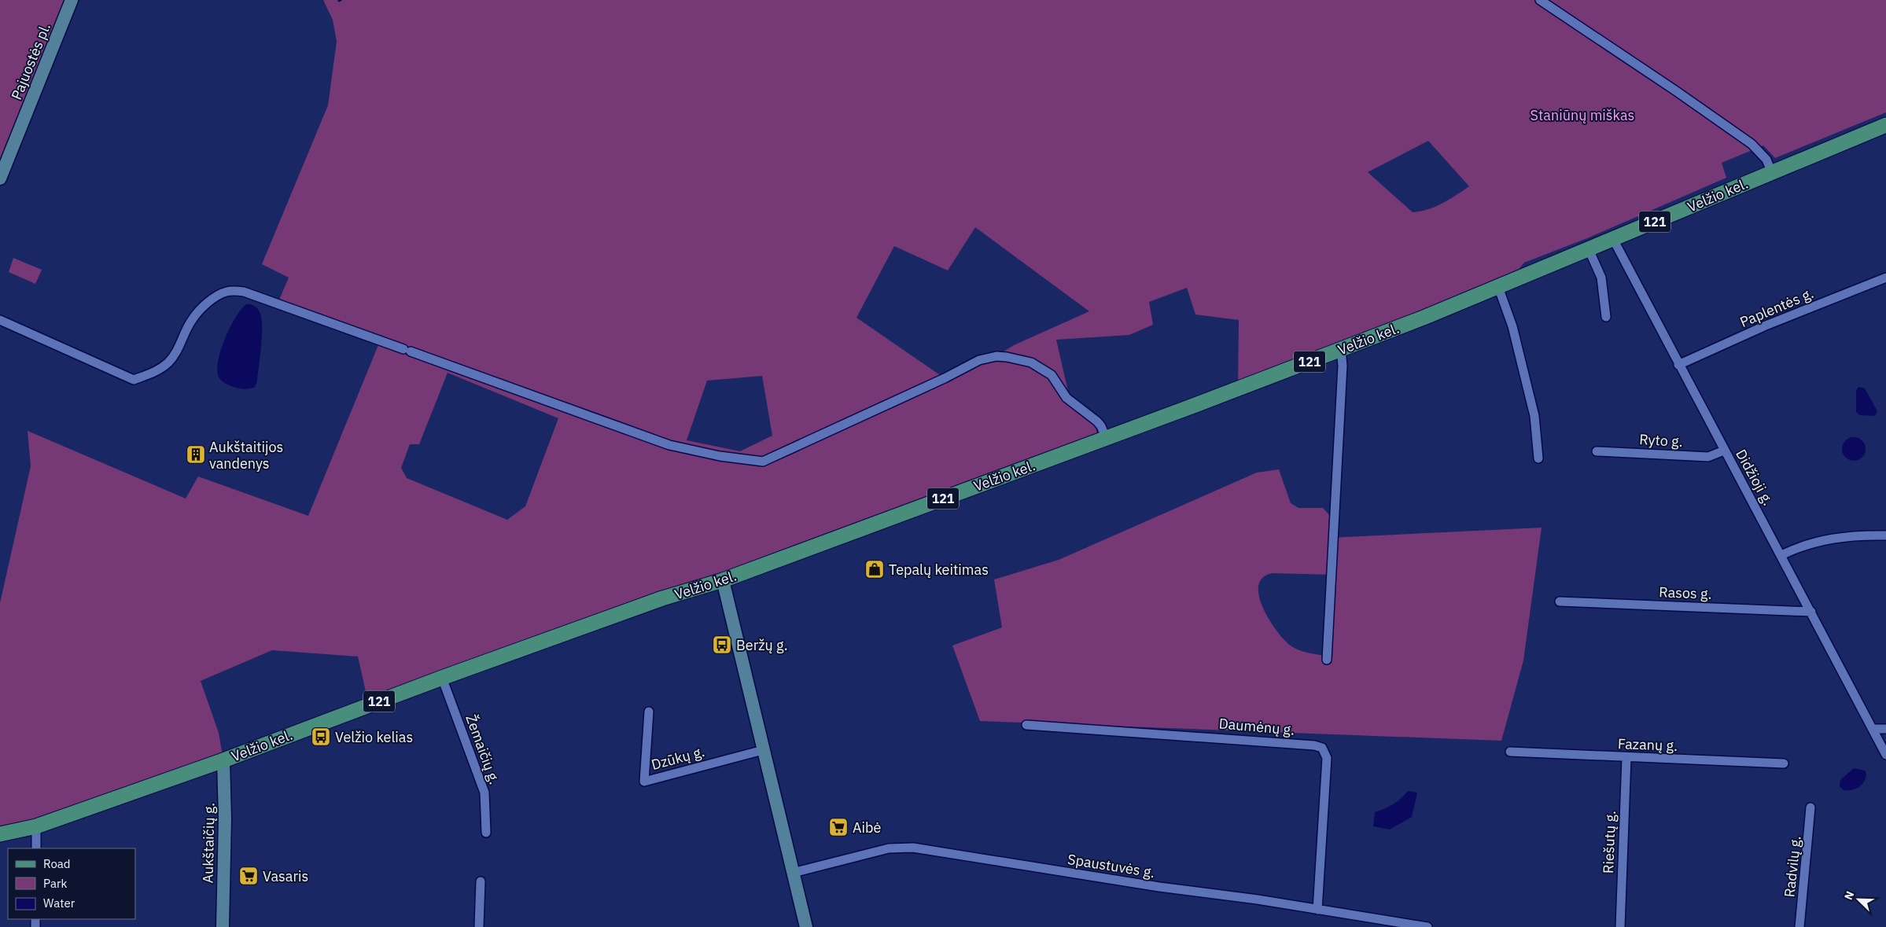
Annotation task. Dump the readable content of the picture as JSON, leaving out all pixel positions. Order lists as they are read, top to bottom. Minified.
{"streets":{"main road":["Pajuostės pl.","Velžio kel.","121","Aukštaičių g."],"street":["Paplentės g.","Ryto g.","Didžioji g.","Rasos g.","Daumėnų g.","Fazanų g.","Žemaičių g.","Dzūkų g.","Riešutų g.","Spaustuvės g.","Radvilų g."]},"crossings":[["Velžio kel.","Didžioji g."],["Velžio kel.","Žemaičių g."],["Velžio kel.","Aukštaičių g."],["Paplentės g.","Didžioji g."],["Ryto g.","Didžioji g."],["Didžioji g.","Rasos g."],["Daumėnų g.","Spaustuvės g."],["Fazanų g.","Riešutų g."]],"parks":["Staniūnų miškas"],"places":{"building":["Aukštaitijos vandenys"],"shop":["Tepalų keitimas"],"bus stop":["Beržų g.","Velžio kelias"],"supermarket":["Aibė","Vasaris"]},"legend":["Road","Park","Water"],"north":"top left"}
